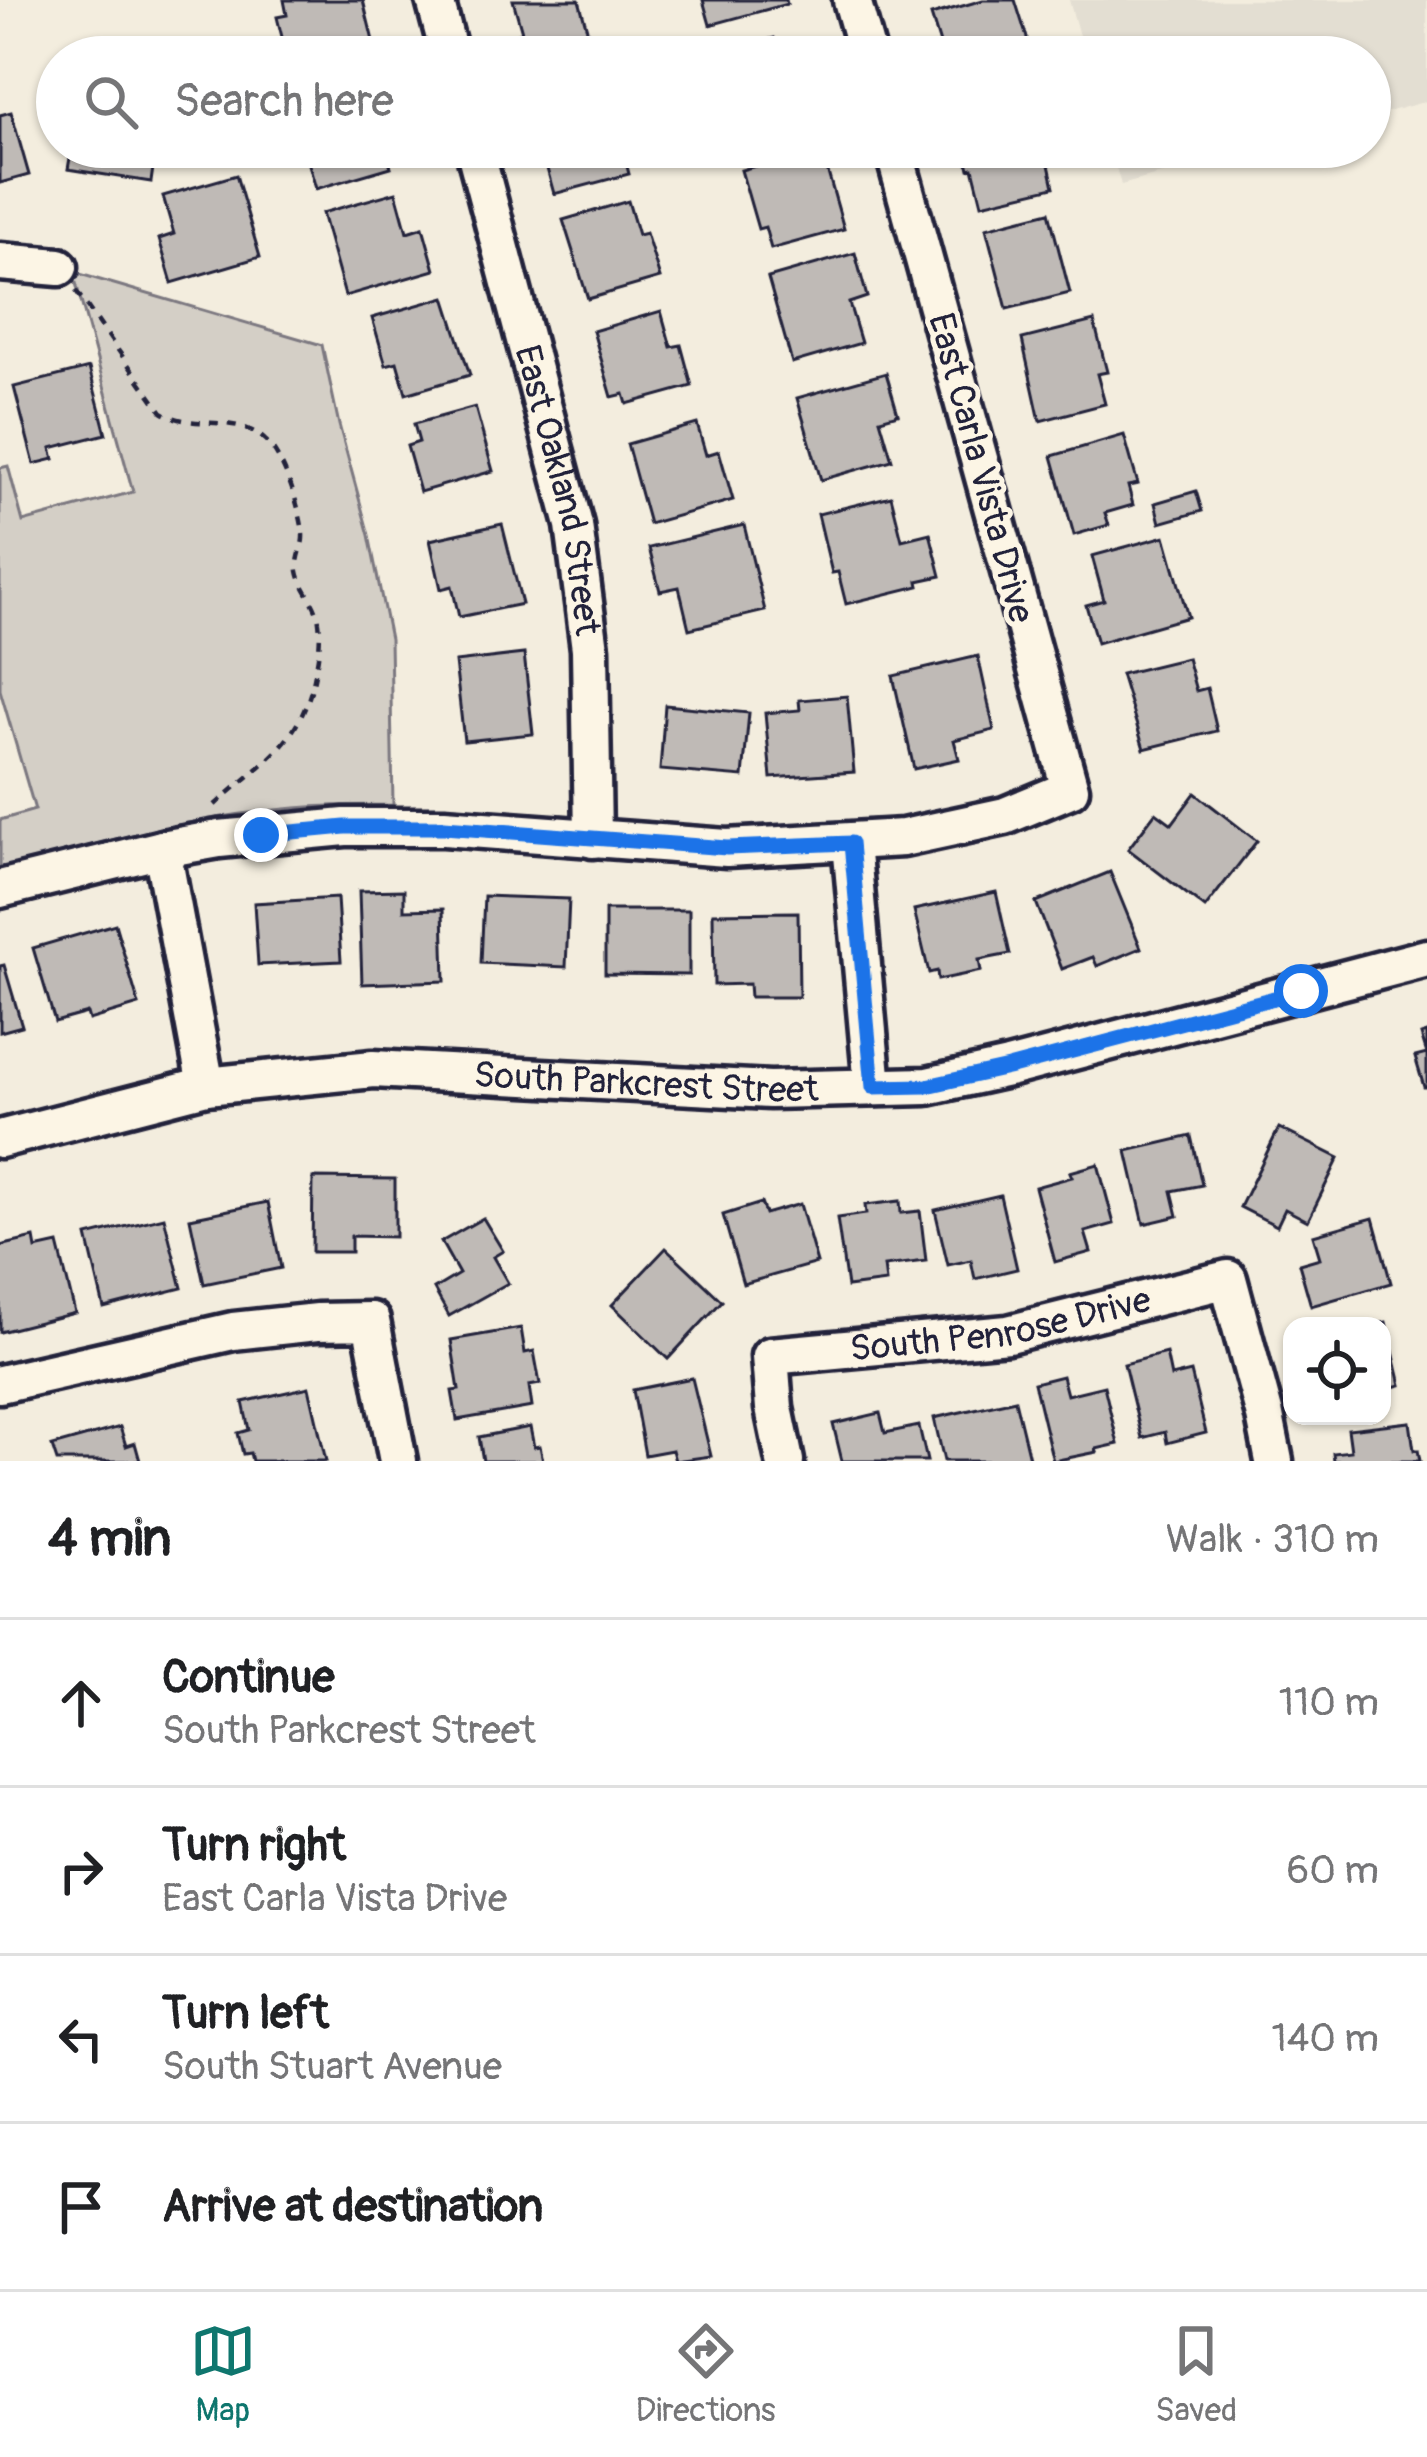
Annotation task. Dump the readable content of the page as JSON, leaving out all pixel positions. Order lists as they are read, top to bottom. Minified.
{"streets":{"street":["East Carla Vista Drive","East Oakland Street","South Parkcrest Street","South Penrose Drive"]},"page":{"search":"Search here","heading":["4 min","Walk · 310 m"],"list":[["Continue","South Parkcrest Street","110 m"],["Turn right","East Carla Vista Drive","60 m"],["Turn left","South Stuart Avenue","140 m"],"Arrive at destination"],"nav":["Map","Directions","Saved"]}}
